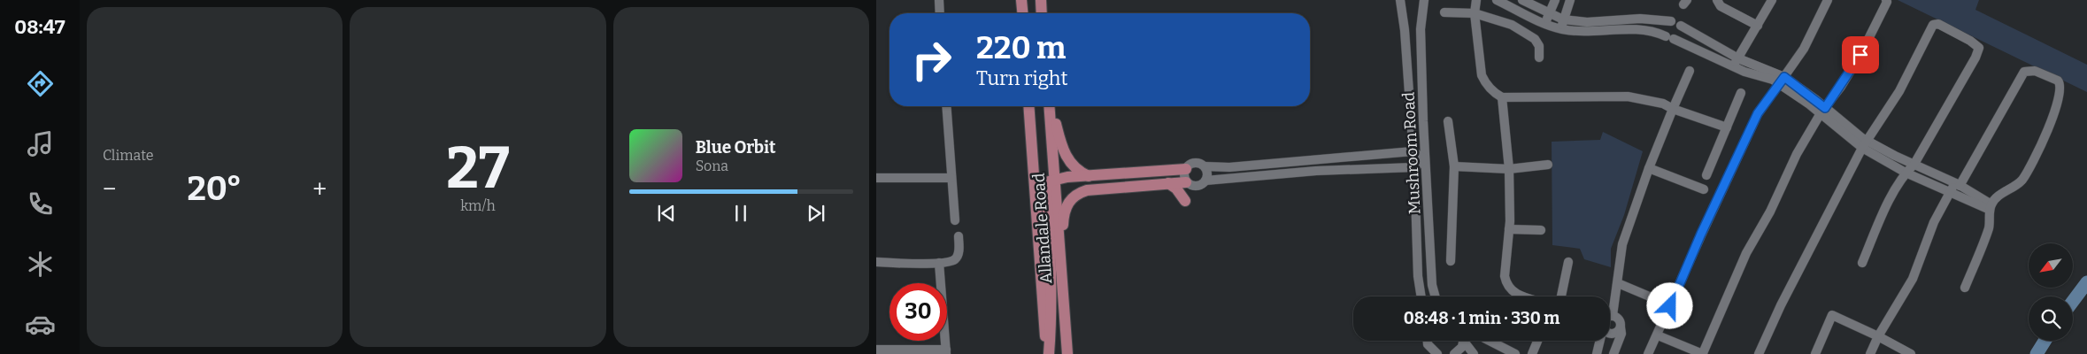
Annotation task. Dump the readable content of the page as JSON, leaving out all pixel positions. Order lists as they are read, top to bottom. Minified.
{"streets":{"main road":["Allandale Road"],"street":["Mushroom Road"]},"north":"bottom left","page":{"tabs":"08:47","tile":["Climate",["27","km/h"]],"turn":["220 m","Turn right"],"song":["Blue Orbit","Sona"],"heat":["−","20°","+"],"limit":"30","trip":"08:48 · 1 min · 330 m"}}
